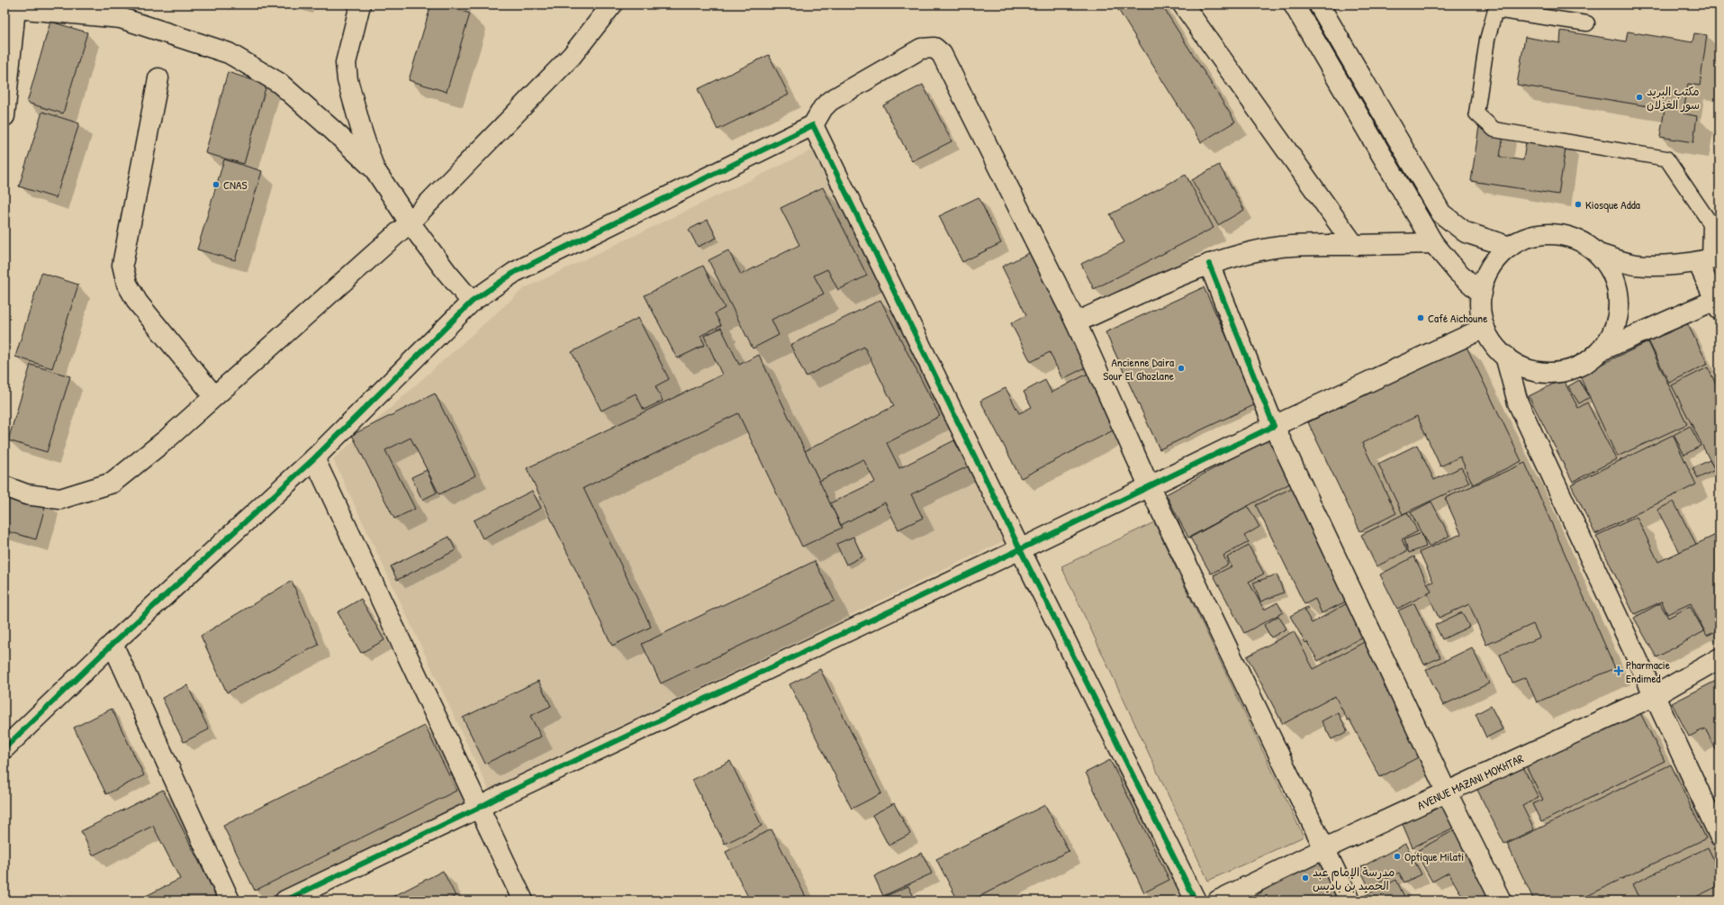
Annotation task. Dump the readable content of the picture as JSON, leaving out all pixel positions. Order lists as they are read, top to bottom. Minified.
{"streets":{"street":["AVENUE MAZANI MOKHTAR"]},"places":{"other":["مكتب البريد سور الغزلان","CNAS","Kiosque Adda","Café Aichoune","Ancienne Daira Sour El Ghozlane","Optique Milati","مدرسة الإمام عبد الحميد بن باديس"],"health":["Pharmacie Endimed"]}}
